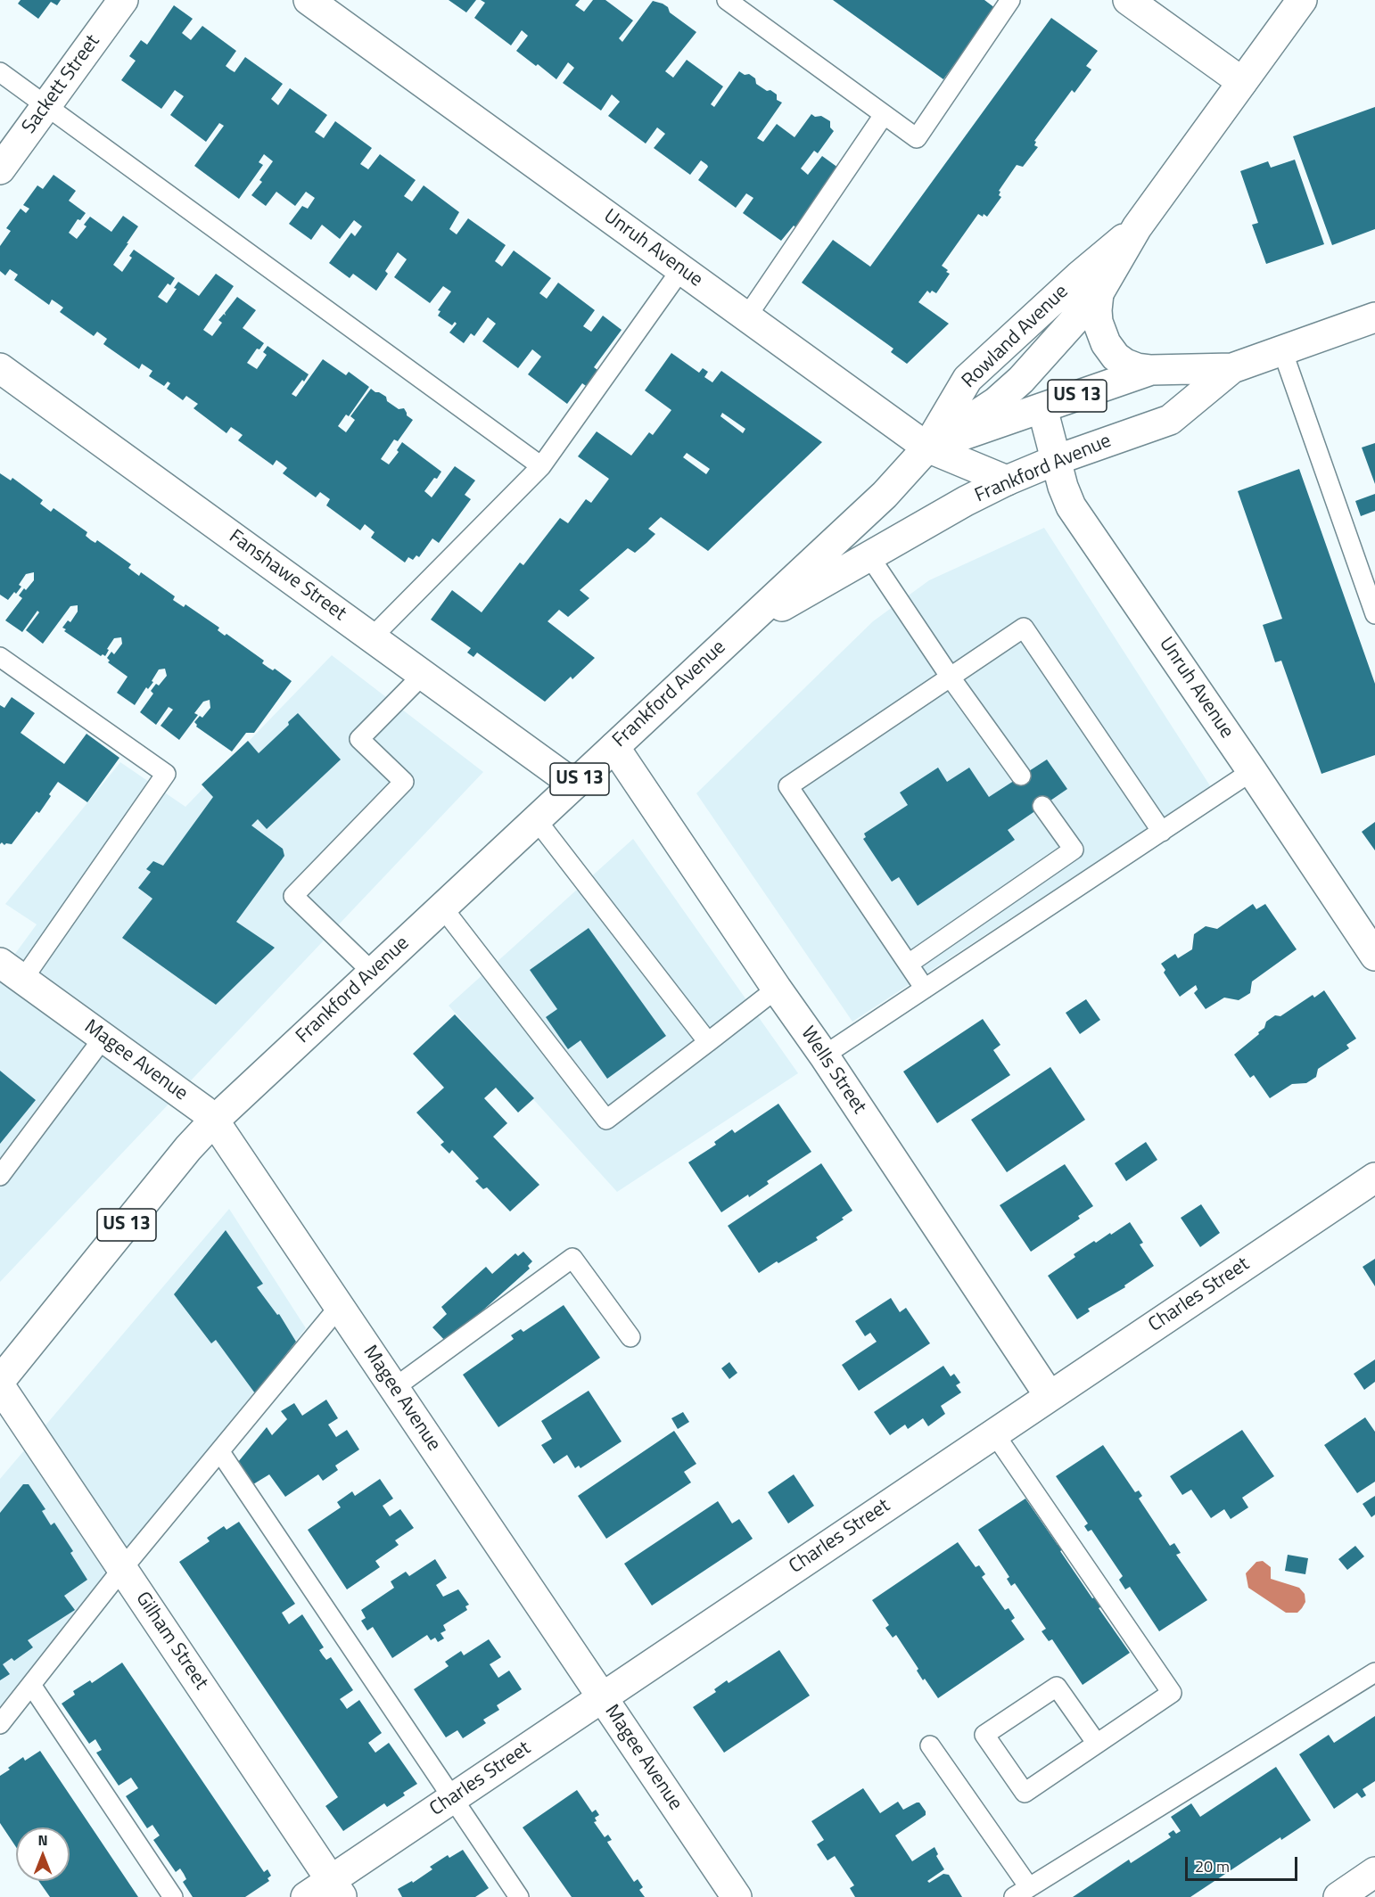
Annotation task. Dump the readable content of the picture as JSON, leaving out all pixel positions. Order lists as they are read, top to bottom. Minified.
{"streets":{"street":["Sackett Street","Unruh Avenue","Rowland Avenue","US 13","Frankford Avenue","Fanshawe Street","Magee Avenue","Wells Street","Charles Street","Gilham Street"]},"crossings":[["Unruh Avenue","Rowland Avenue"],["Unruh Avenue","Frankford Avenue"],["Rowland Avenue","Frankford Avenue"],["Frankford Avenue","Fanshawe Street"],["Frankford Avenue","Magee Avenue"],["Frankford Avenue","Wells Street"],["Magee Avenue","Charles Street"],["Wells Street","Charles Street"],["Charles Street","Gilham Street"]],"scale_bar":"20 m","north":"top"}
